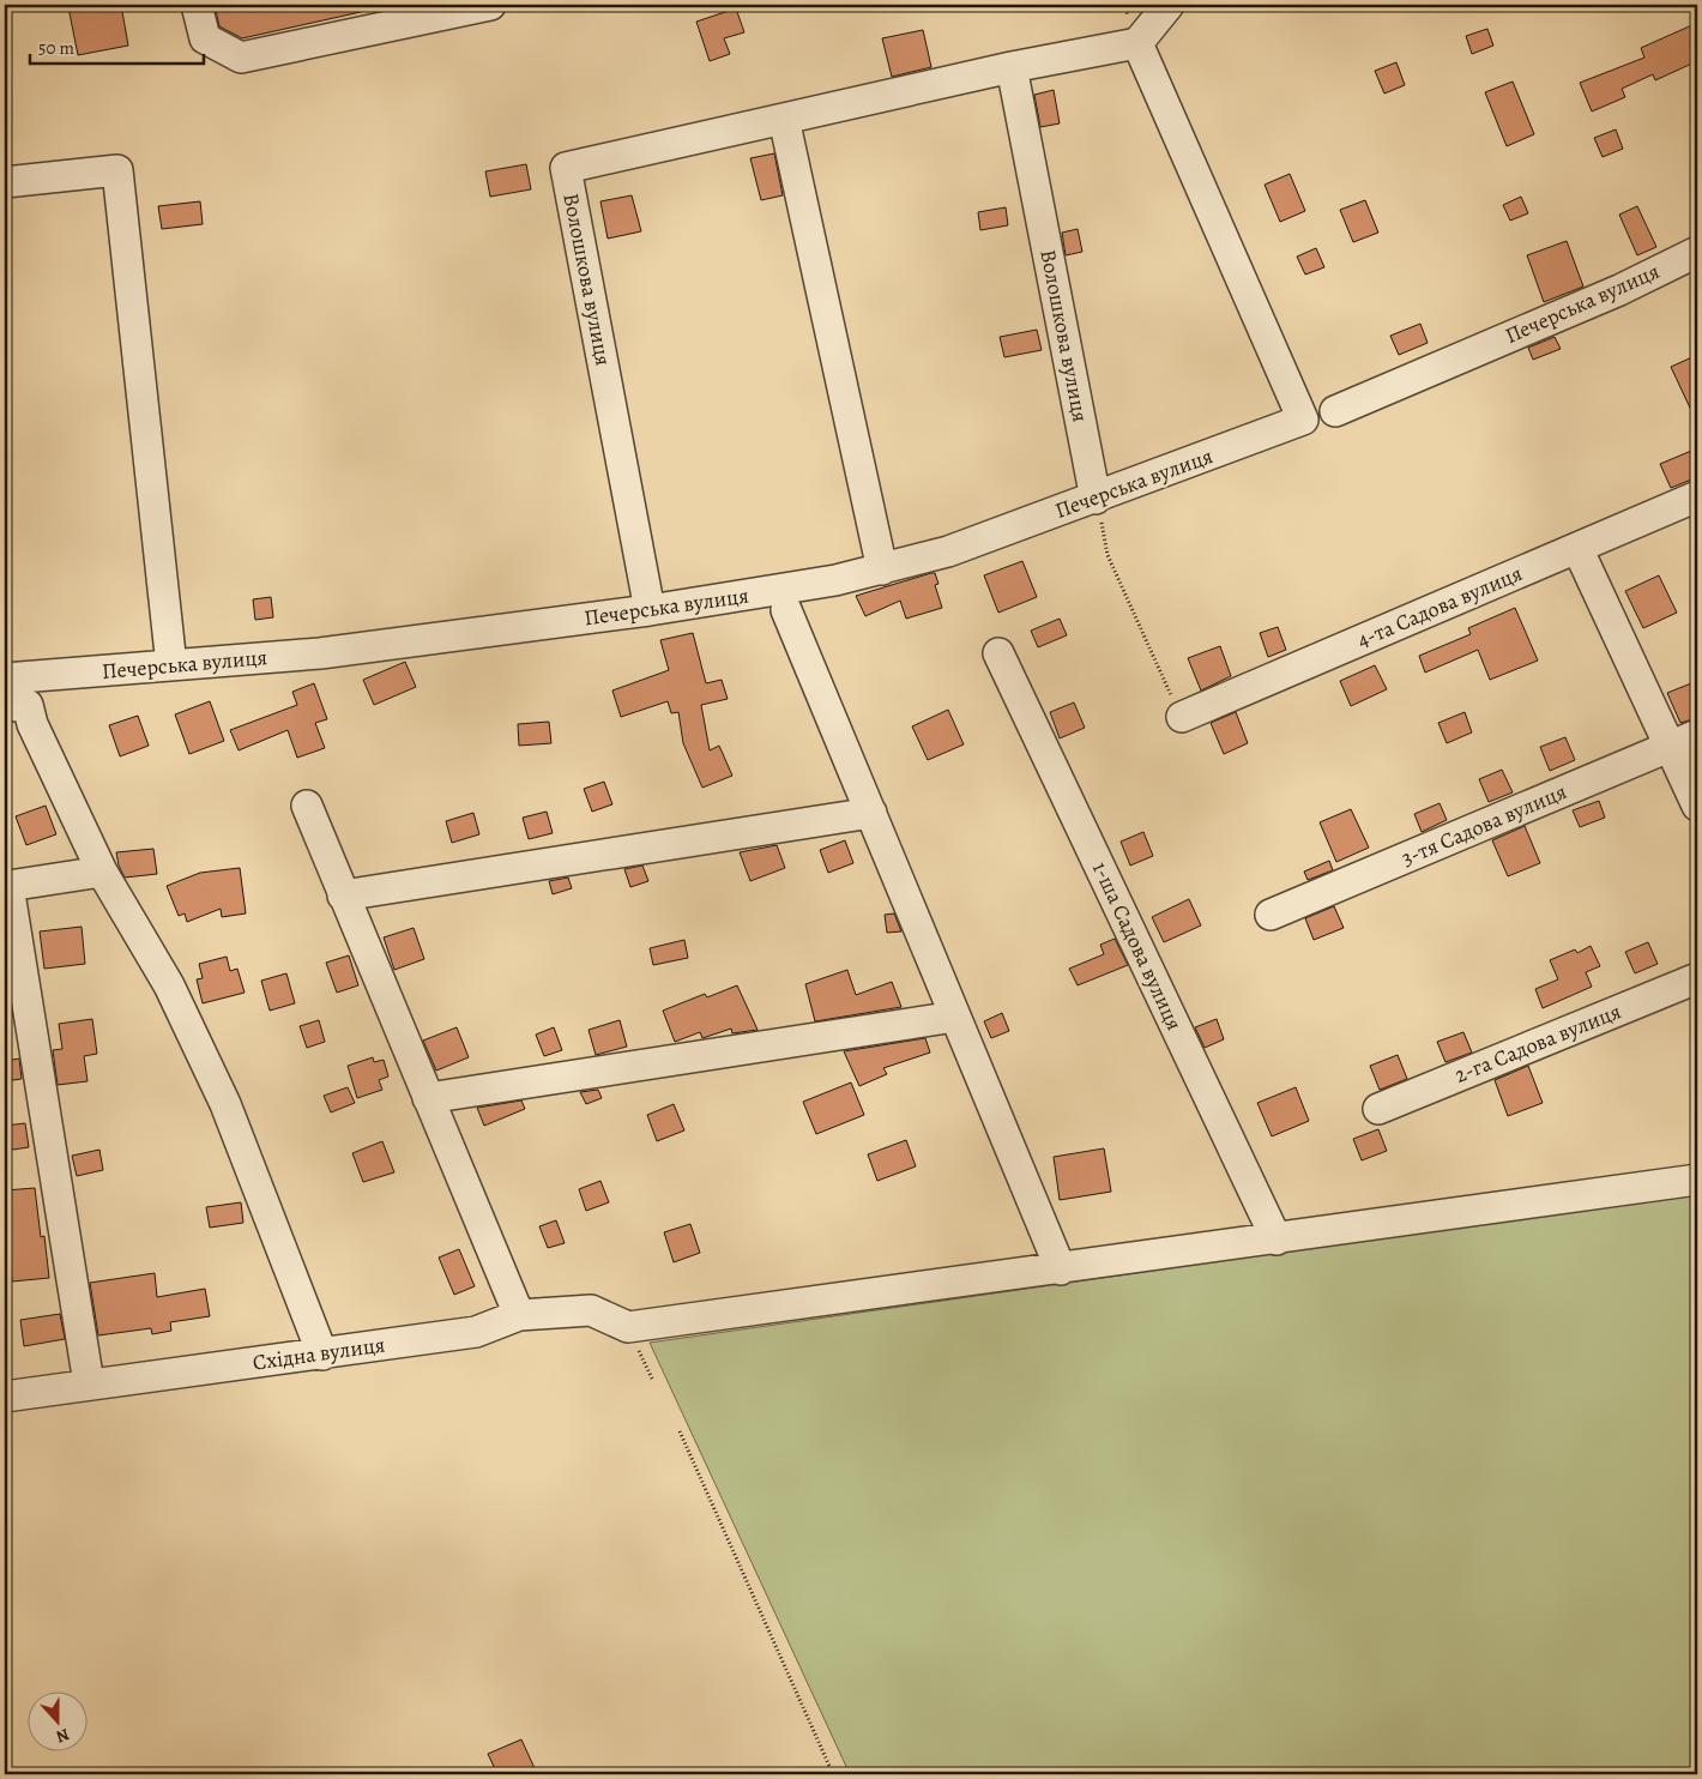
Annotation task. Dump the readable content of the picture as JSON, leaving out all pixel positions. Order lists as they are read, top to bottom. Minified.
{"streets":{"street":["Волошкова вулиця","Печерська вулиця","4-та Садова вулиця","3-тя Садова вулиця","1-ша Садова вулиця","2-га Садова вулиця","Східна вулиця"]},"crossings":[["Волошкова вулиця","Печерська вулиця"]],"scale_bar":"50 m","north":"bottom"}
